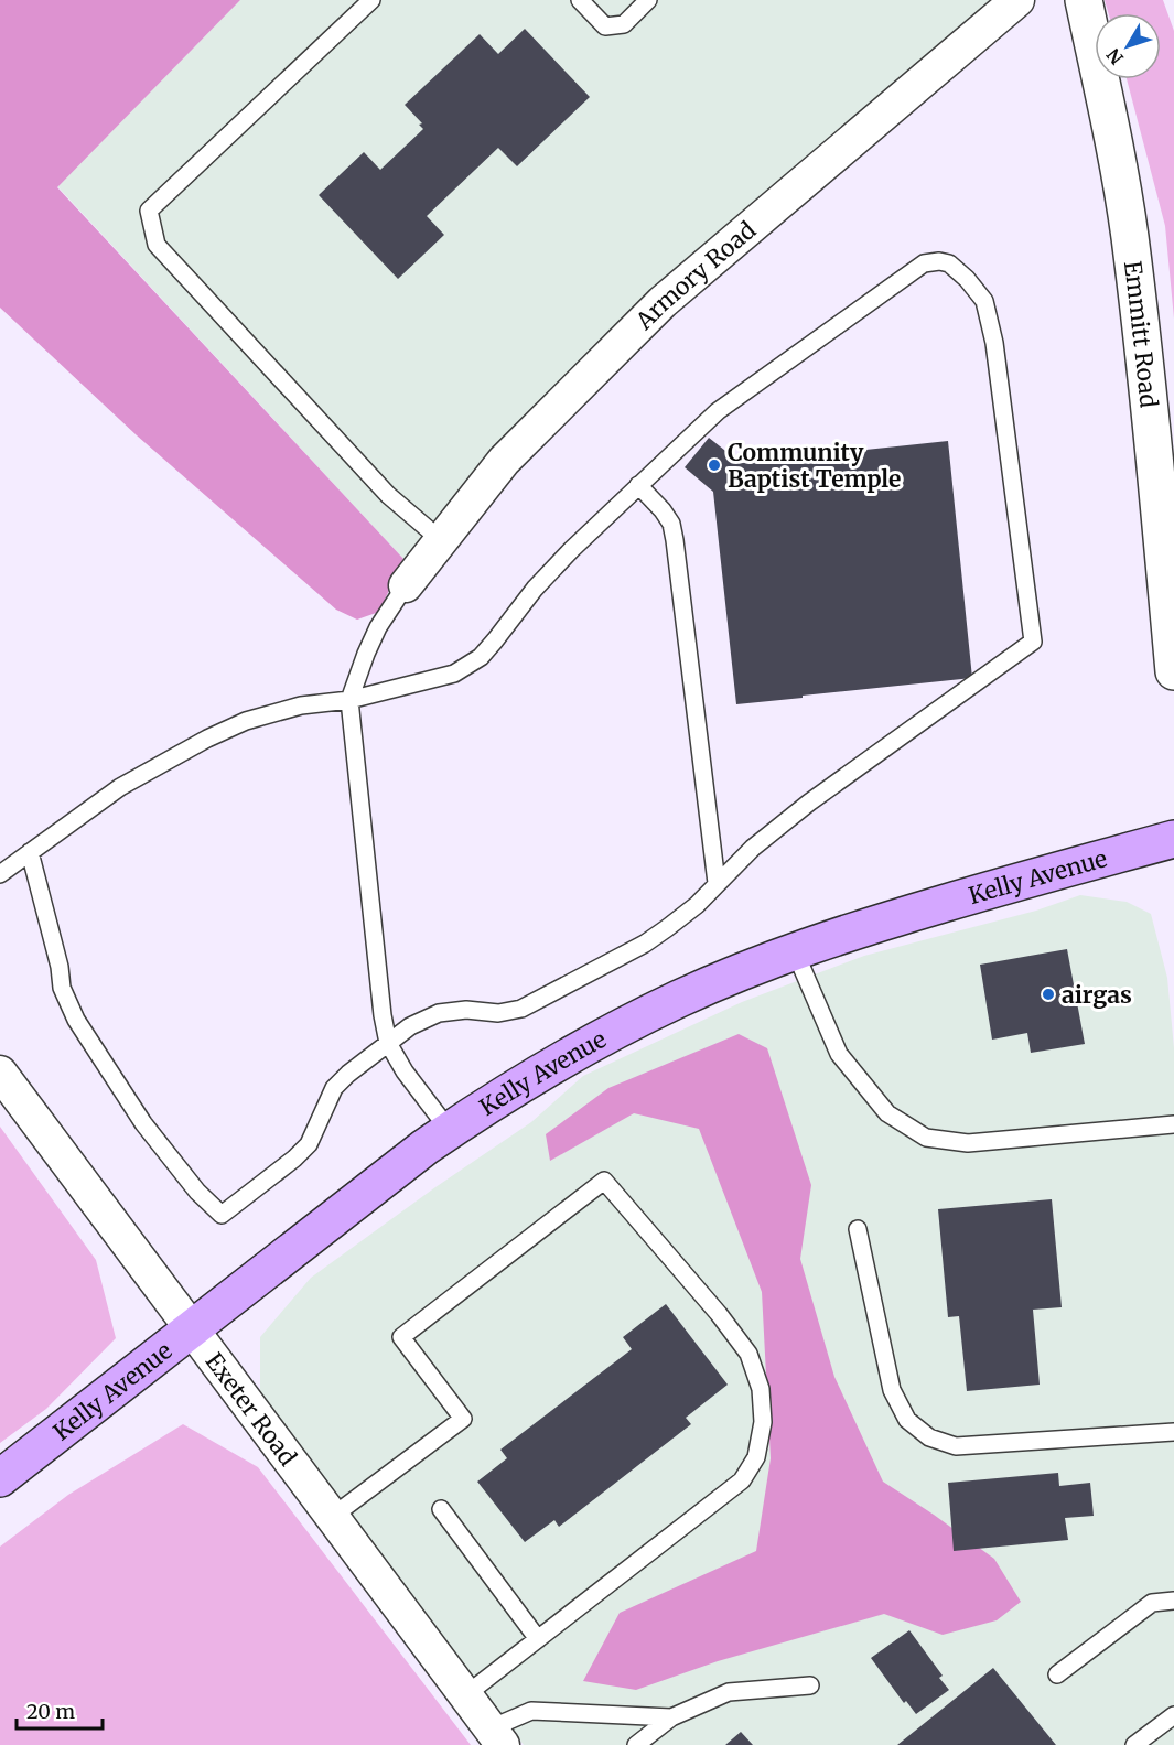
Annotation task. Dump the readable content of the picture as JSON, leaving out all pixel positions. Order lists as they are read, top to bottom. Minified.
{"streets":{"main road":["Kelly Avenue"],"street":["Armory Road","Emmitt Road","Exeter Road"]},"crossings":[["Kelly Avenue","Exeter Road"]],"places":["Community Baptist Temple","airgas"],"scale_bar":"20 m","north":"bottom left"}
